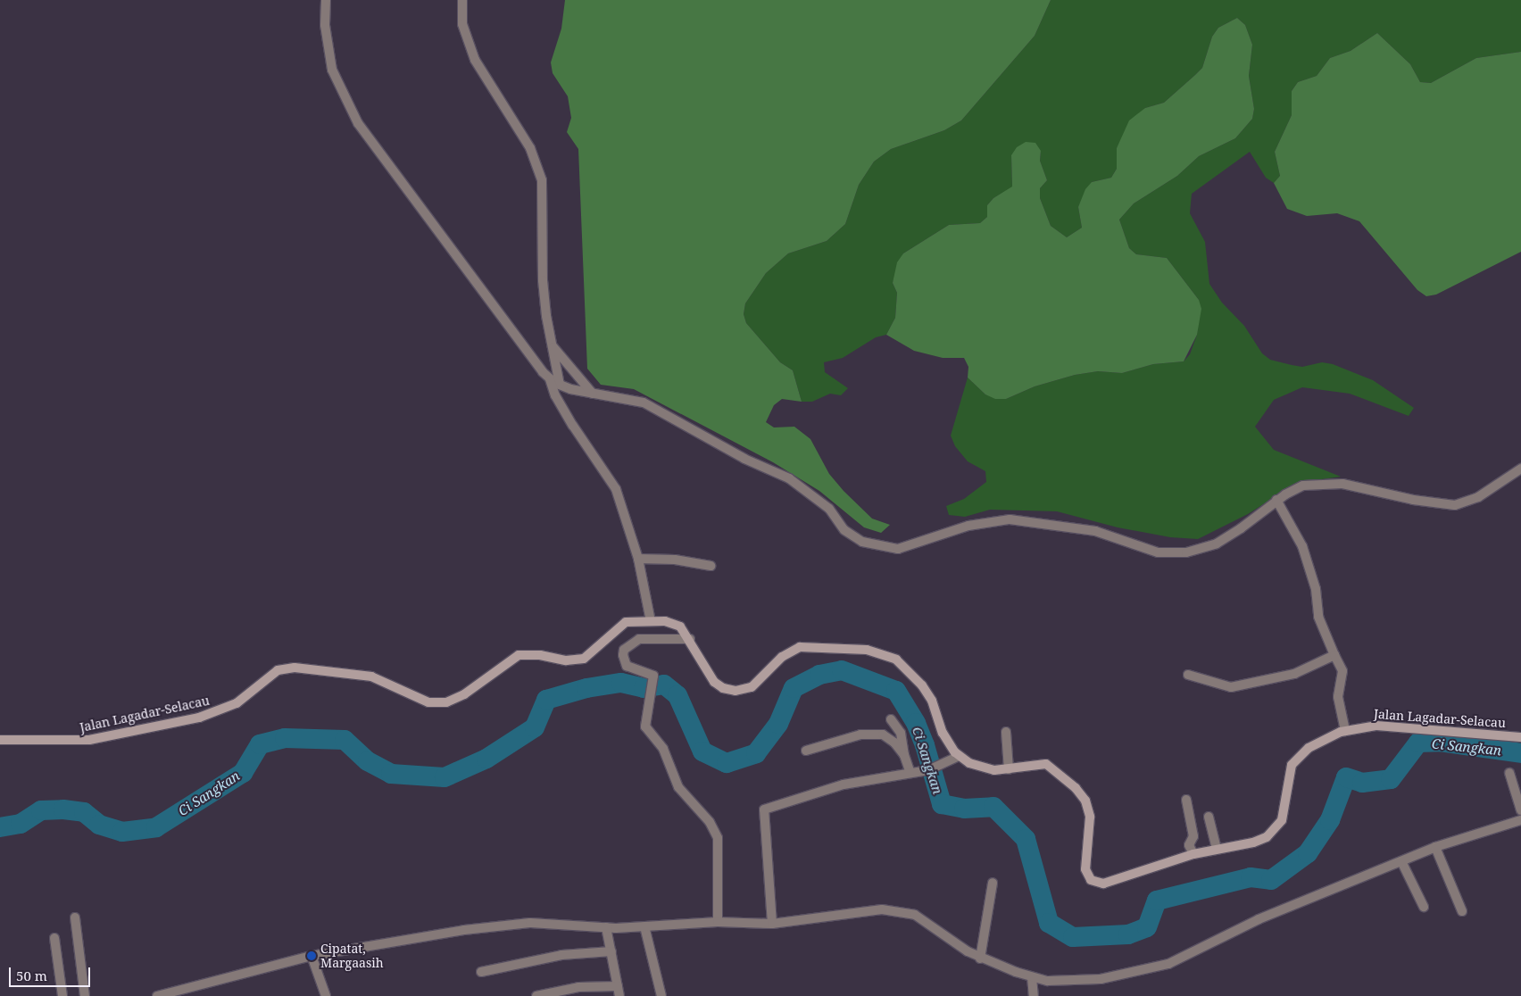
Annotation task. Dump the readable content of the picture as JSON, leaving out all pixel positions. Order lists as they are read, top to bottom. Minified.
{"streets":{"street":["Jalan Lagadar-Selacau"]},"water":["Ci Sangkan"],"places":["Cipatat, Margaasih"],"scale_bar":"50 m"}
